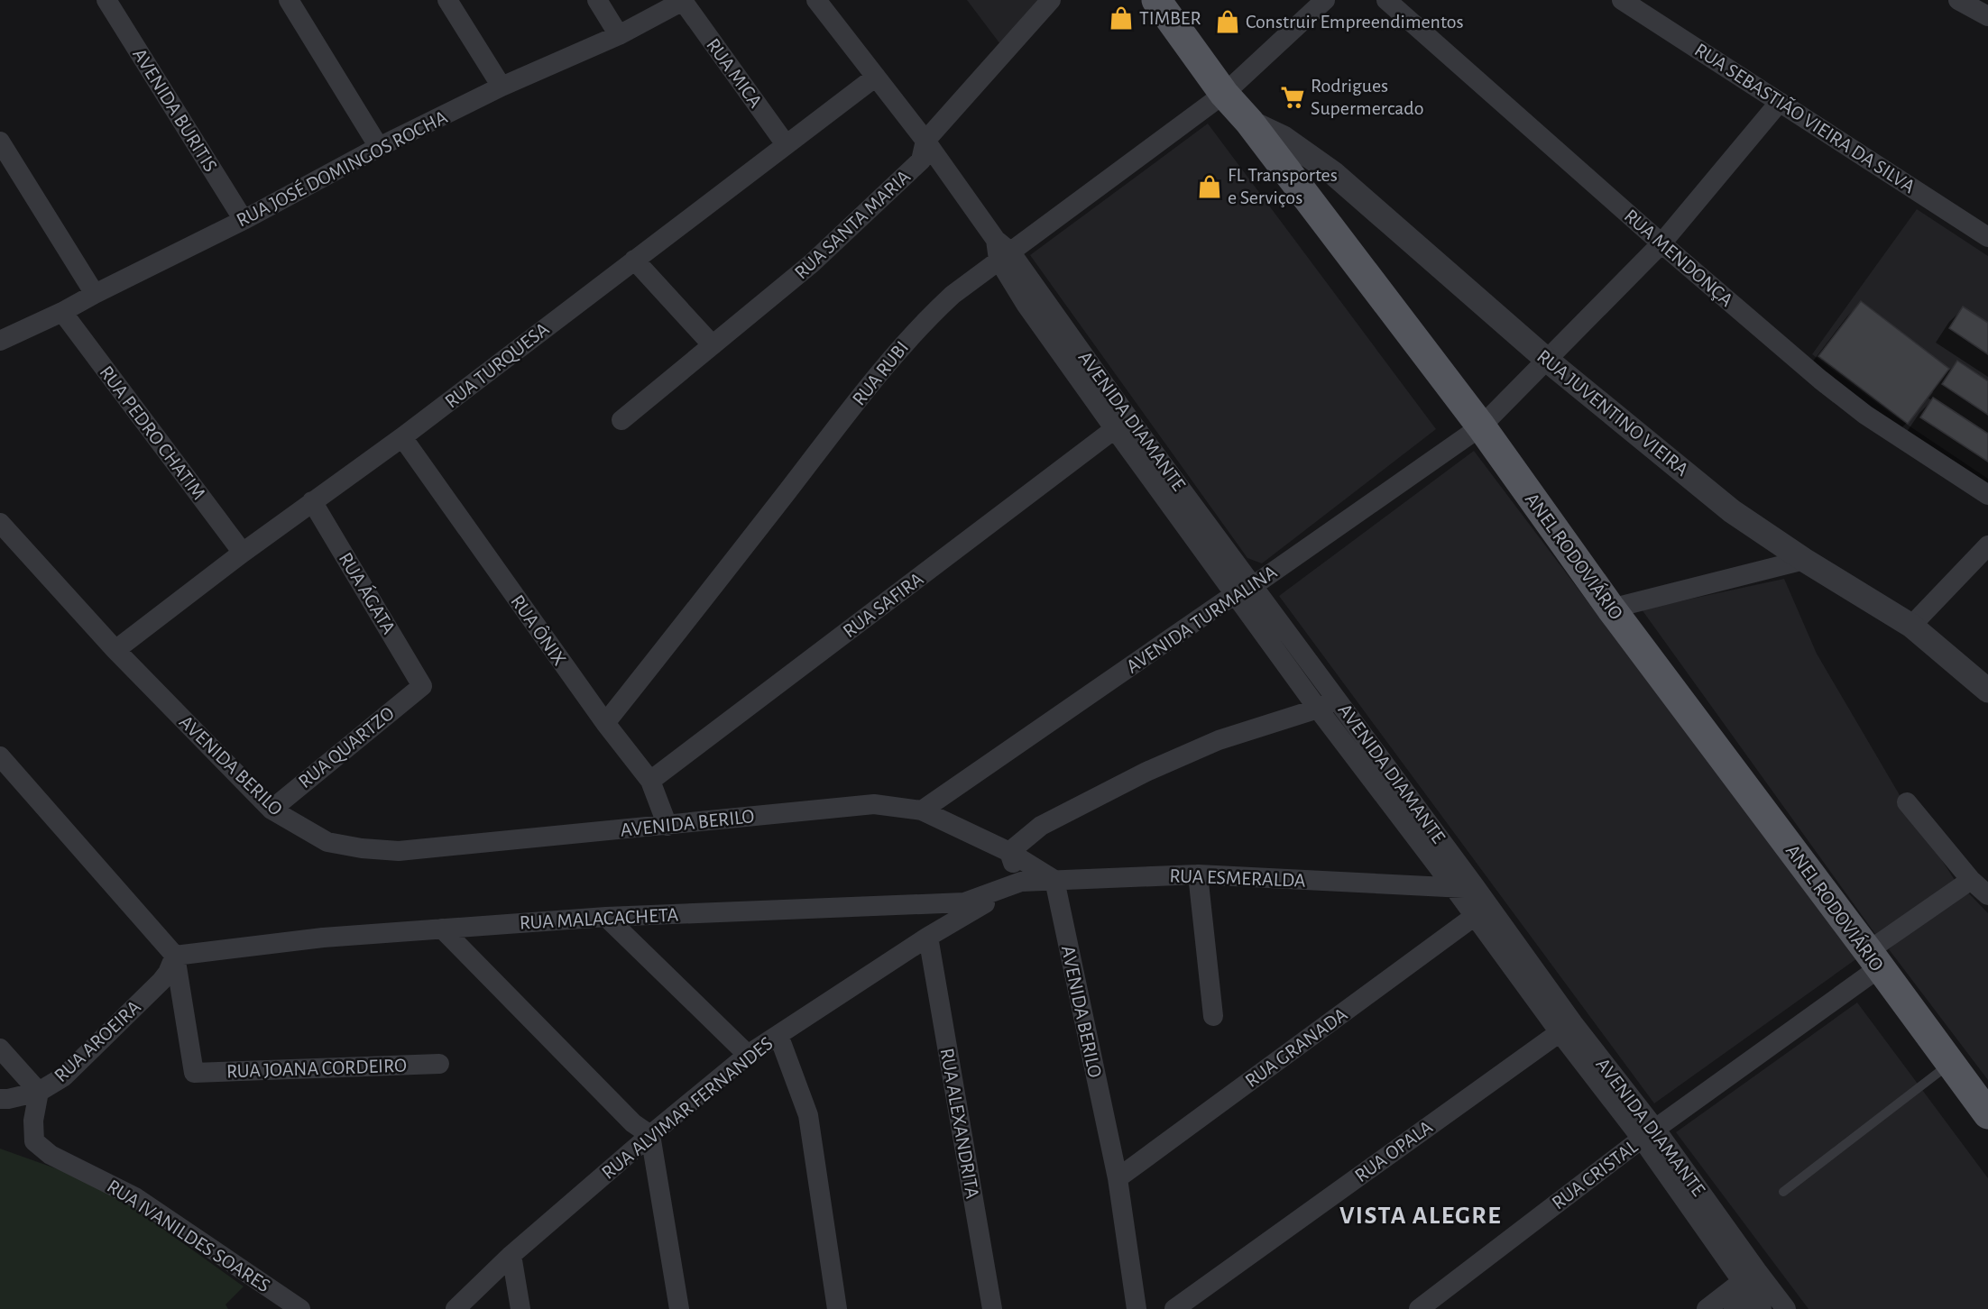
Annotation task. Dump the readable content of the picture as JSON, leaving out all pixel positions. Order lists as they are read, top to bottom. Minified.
{"streets":{"main road":["ANEL RODOVIÁRIO"],"street":["RUA MICA","AVENIDA BURITIS","RUA SEBASTIÃO VIEIRA DA SILVA","RUA JOSÉ DOMINGOS ROCHA","RUA SANTA MARIA","RUA MENDONÇA","RUA TURQUESA","RUA RUBI","RUA JUVENTINO VIEIRA","AVENIDA DIAMANTE","RUA PEDRO CHATIM","RUA ÁGATA","RUA SAFIRA","AVENIDA TURMALINA","RUA ÔNIX","RUA QUARTZO","AVENIDA BERILO","RUA ESMERALDA","RUA MALACACHETA","RUA AROEIRA","RUA GRANADA","RUA JOANA CORDEIRO","RUA ALVIMAR FERNANDES","RUA ALEXANDRITA","RUA OPALA","RUA CRISTAL","RUA IVANILDES SOARES"]},"crossings":[["RUA MICA","RUA JOSÉ DOMINGOS ROCHA"],["RUA MICA","RUA TURQUESA"],["AVENIDA BURITIS","RUA JOSÉ DOMINGOS ROCHA"],["RUA SEBASTIÃO VIEIRA DA SILVA","AVENIDA TURMALINA"],["RUA JOSÉ DOMINGOS ROCHA","RUA PEDRO CHATIM"],["RUA SANTA MARIA","AVENIDA DIAMANTE"],["RUA MENDONÇA","AVENIDA TURMALINA"],["RUA TURQUESA","AVENIDA DIAMANTE"],["RUA TURQUESA","RUA PEDRO CHATIM"],["RUA TURQUESA","RUA ÁGATA"],["RUA TURQUESA","RUA ÔNIX"],["RUA TURQUESA","AVENIDA BERILO"],["RUA RUBI","AVENIDA DIAMANTE"],["RUA RUBI","ANEL RODOVIÁRIO"],["RUA RUBI","RUA ÔNIX"],["RUA JUVENTINO VIEIRA","ANEL RODOVIÁRIO"],["RUA JUVENTINO VIEIRA","AVENIDA TURMALINA"],["AVENIDA DIAMANTE","RUA SAFIRA"],["AVENIDA DIAMANTE","AVENIDA TURMALINA"],["AVENIDA DIAMANTE","RUA ESMERALDA"],["AVENIDA DIAMANTE","RUA GRANADA"],["AVENIDA DIAMANTE","RUA OPALA"],["AVENIDA DIAMANTE","RUA CRISTAL"],["ANEL RODOVIÁRIO","AVENIDA TURMALINA"],["ANEL RODOVIÁRIO","RUA CRISTAL"],["RUA ÁGATA","RUA QUARTZO"],["RUA SAFIRA","RUA ÔNIX"],["AVENIDA TURMALINA","AVENIDA BERILO"],["RUA ÔNIX","AVENIDA BERILO"],["RUA QUARTZO","AVENIDA BERILO"],["AVENIDA BERILO","RUA ESMERALDA"],["AVENIDA BERILO","RUA GRANADA"],["RUA ESMERALDA","RUA MALACACHETA"],["RUA ESMERALDA","RUA ALVIMAR FERNANDES"],["RUA MALACACHETA","RUA AROEIRA"],["RUA MALACACHETA","RUA JOANA CORDEIRO"],["RUA MALACACHETA","RUA ALVIMAR FERNANDES"],["RUA AROEIRA","RUA JOANA CORDEIRO"],["RUA AROEIRA","RUA IVANILDES SOARES"],["RUA ALVIMAR FERNANDES","RUA ALEXANDRITA"]],"districts":["VISTA ALEGRE"],"places":{"shop":["TIMBER","Construir Empreendimentos","FL Transportes e Serviços"],"supermarket":["Rodrigues Supermercado"]}}
